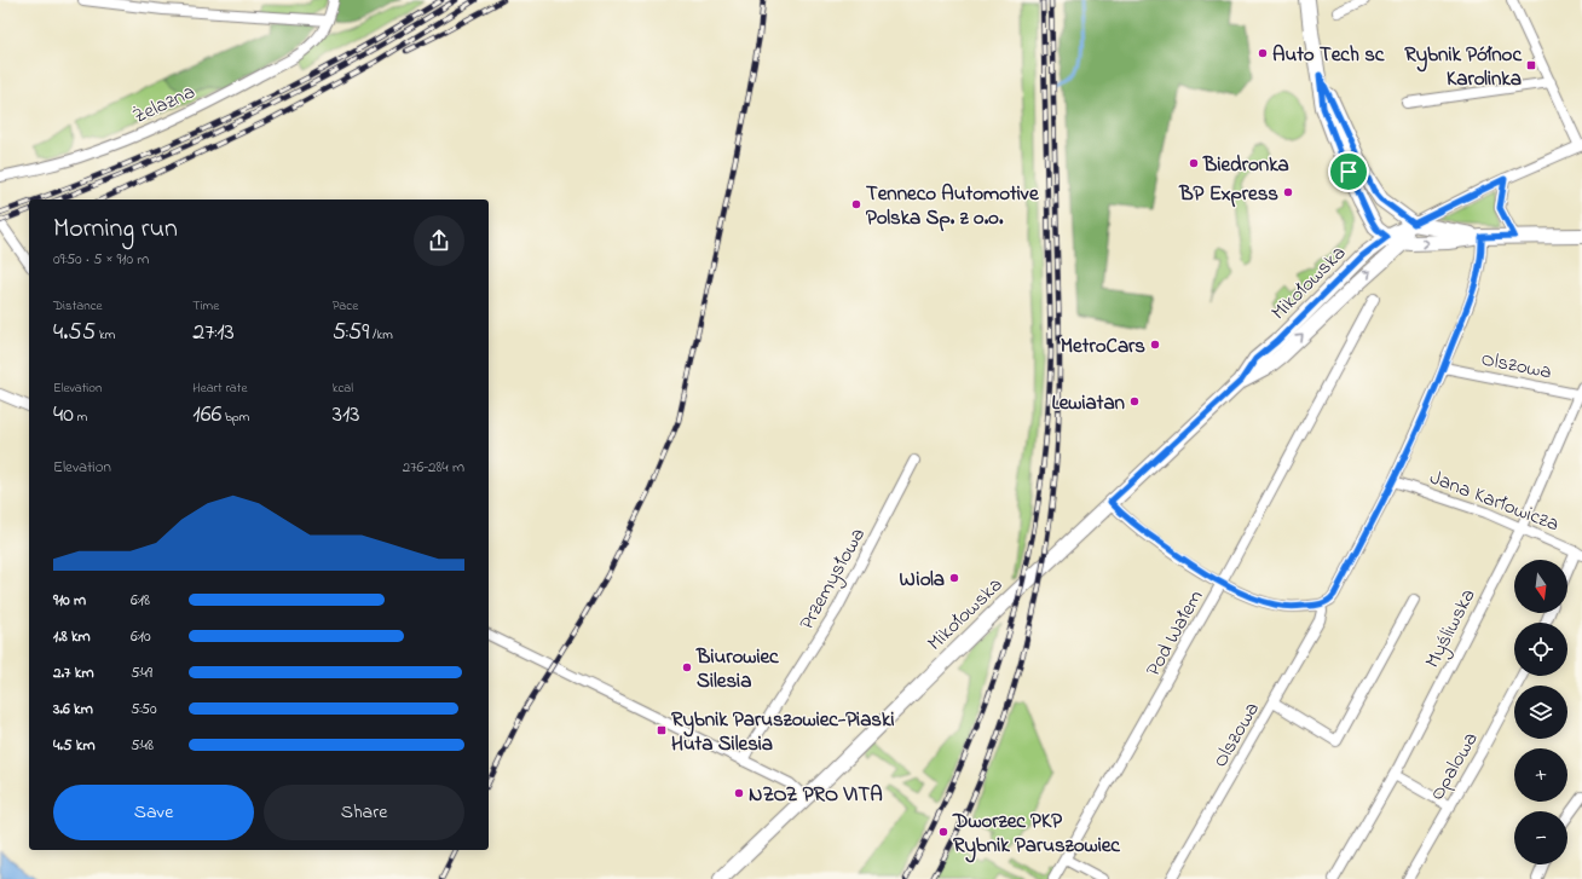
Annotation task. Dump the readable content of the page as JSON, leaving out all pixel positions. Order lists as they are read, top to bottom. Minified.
{"streets":{"main road":["Mikołowska"],"street":["Żelazna","Olszowa","Jana Karłowicza","Przemysłowa","Myśliwska","Pod Wałem","Opalowa"]},"crossings":[["Olszowa","Jana Karłowicza"],["Olszowa","Myśliwska"],["Jana Karłowicza","Myśliwska"]],"places":{"other":["Auto Tech sc","Biedronka","BP Express","Tenneco Automotive Polska Sp. z o.o.","MetroCars","Lewiatan","Wiola","Biurowiec Silesia","NZOZ PRO VITA","Dworzec PKP Rybnik Paruszowiec"],"transit":["Rybnik Północ Karolinka","Rybnik Paruszowiec-Piaski Huta Silesia"]},"north":"bottom","page":{"heading":["Morning run","09:50 · 5 × 910 m"],"stats":[["Distance","4.55 km"],["Time","27:13"],["Pace","5:59 /km"],["Elevation","40 m"],["Heart rate","166 bpm"],["kcal","313"]],"chart":["Elevation","276–284 m"],"map_buttons":["+","−"],"list":[{"name":"910 m","note":"6:18"},{"name":"1.8 km","note":"6:10"},{"name":"2.7 km","note":"5:49"},{"name":"3.6 km","note":"5:50"},{"name":"4.5 km","note":"5:48"}],"buttons":["Save","Share"]}}
